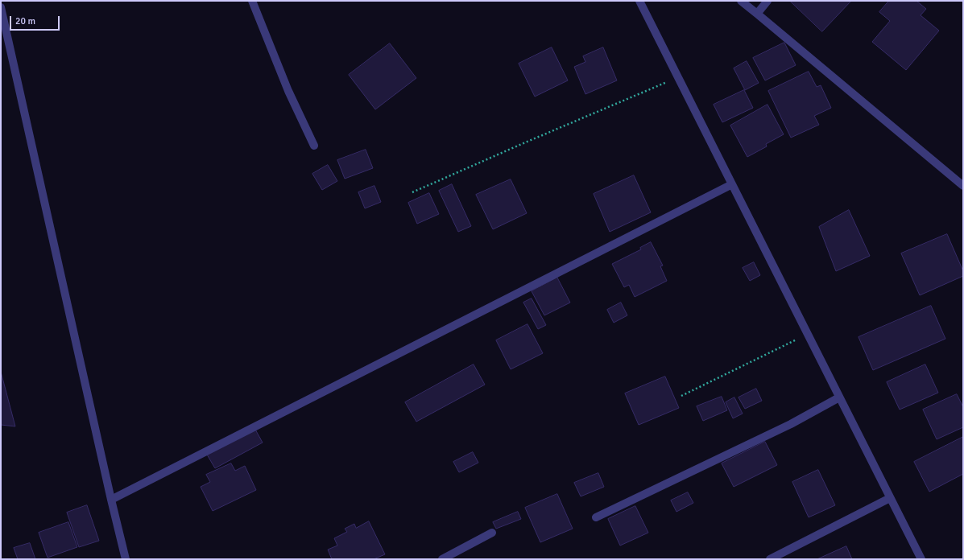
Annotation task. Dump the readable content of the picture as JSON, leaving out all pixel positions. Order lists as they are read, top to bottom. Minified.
{"scale_bar":"20 m"}
